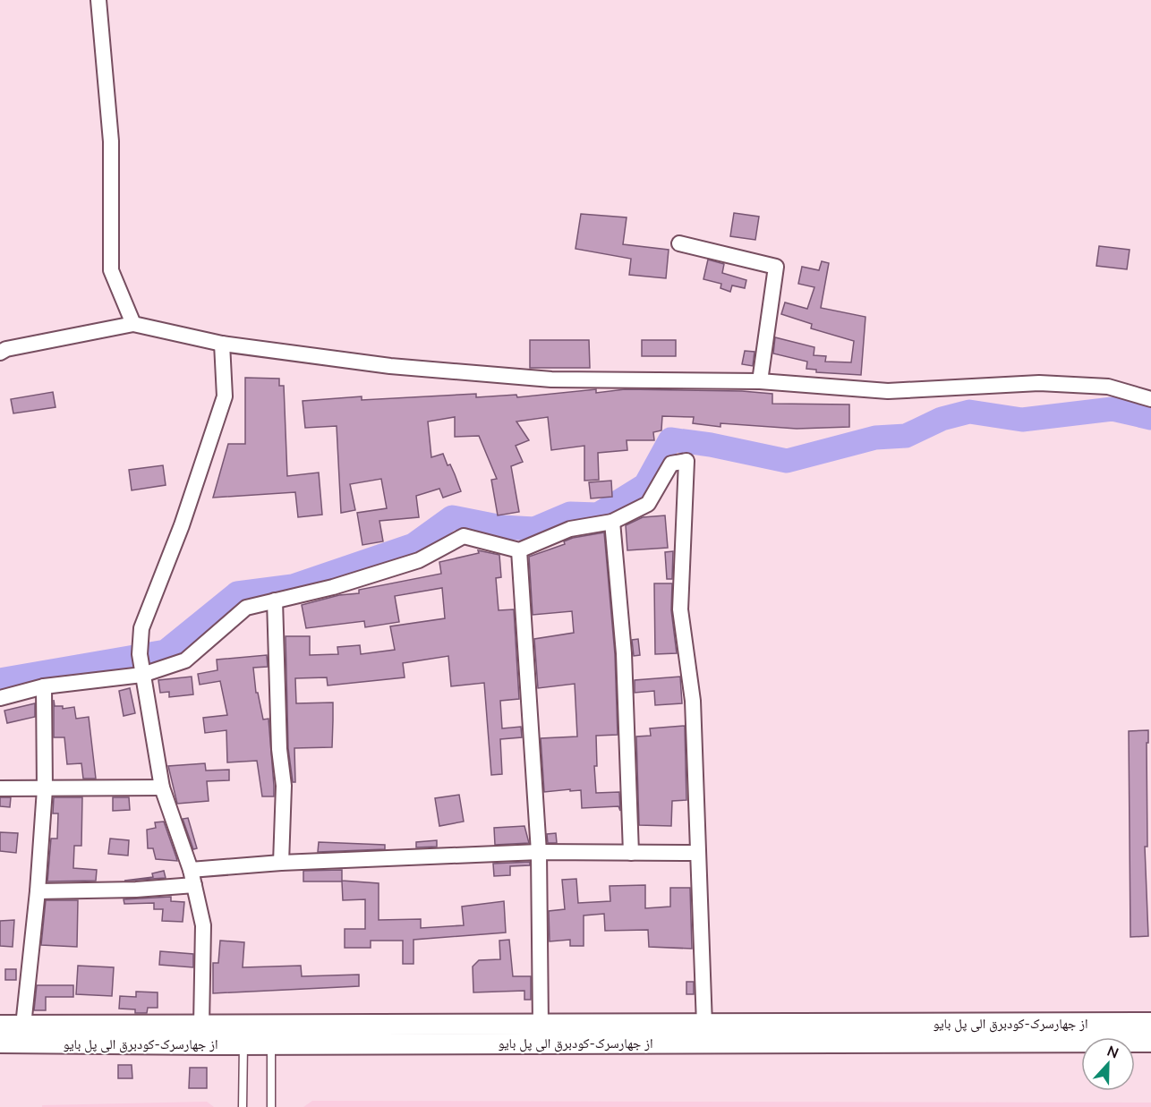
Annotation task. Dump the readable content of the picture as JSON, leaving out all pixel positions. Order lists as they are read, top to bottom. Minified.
{"streets":{"street":["از جهارسرک-کودبرق الی پل بایو"]},"north":"top"}
